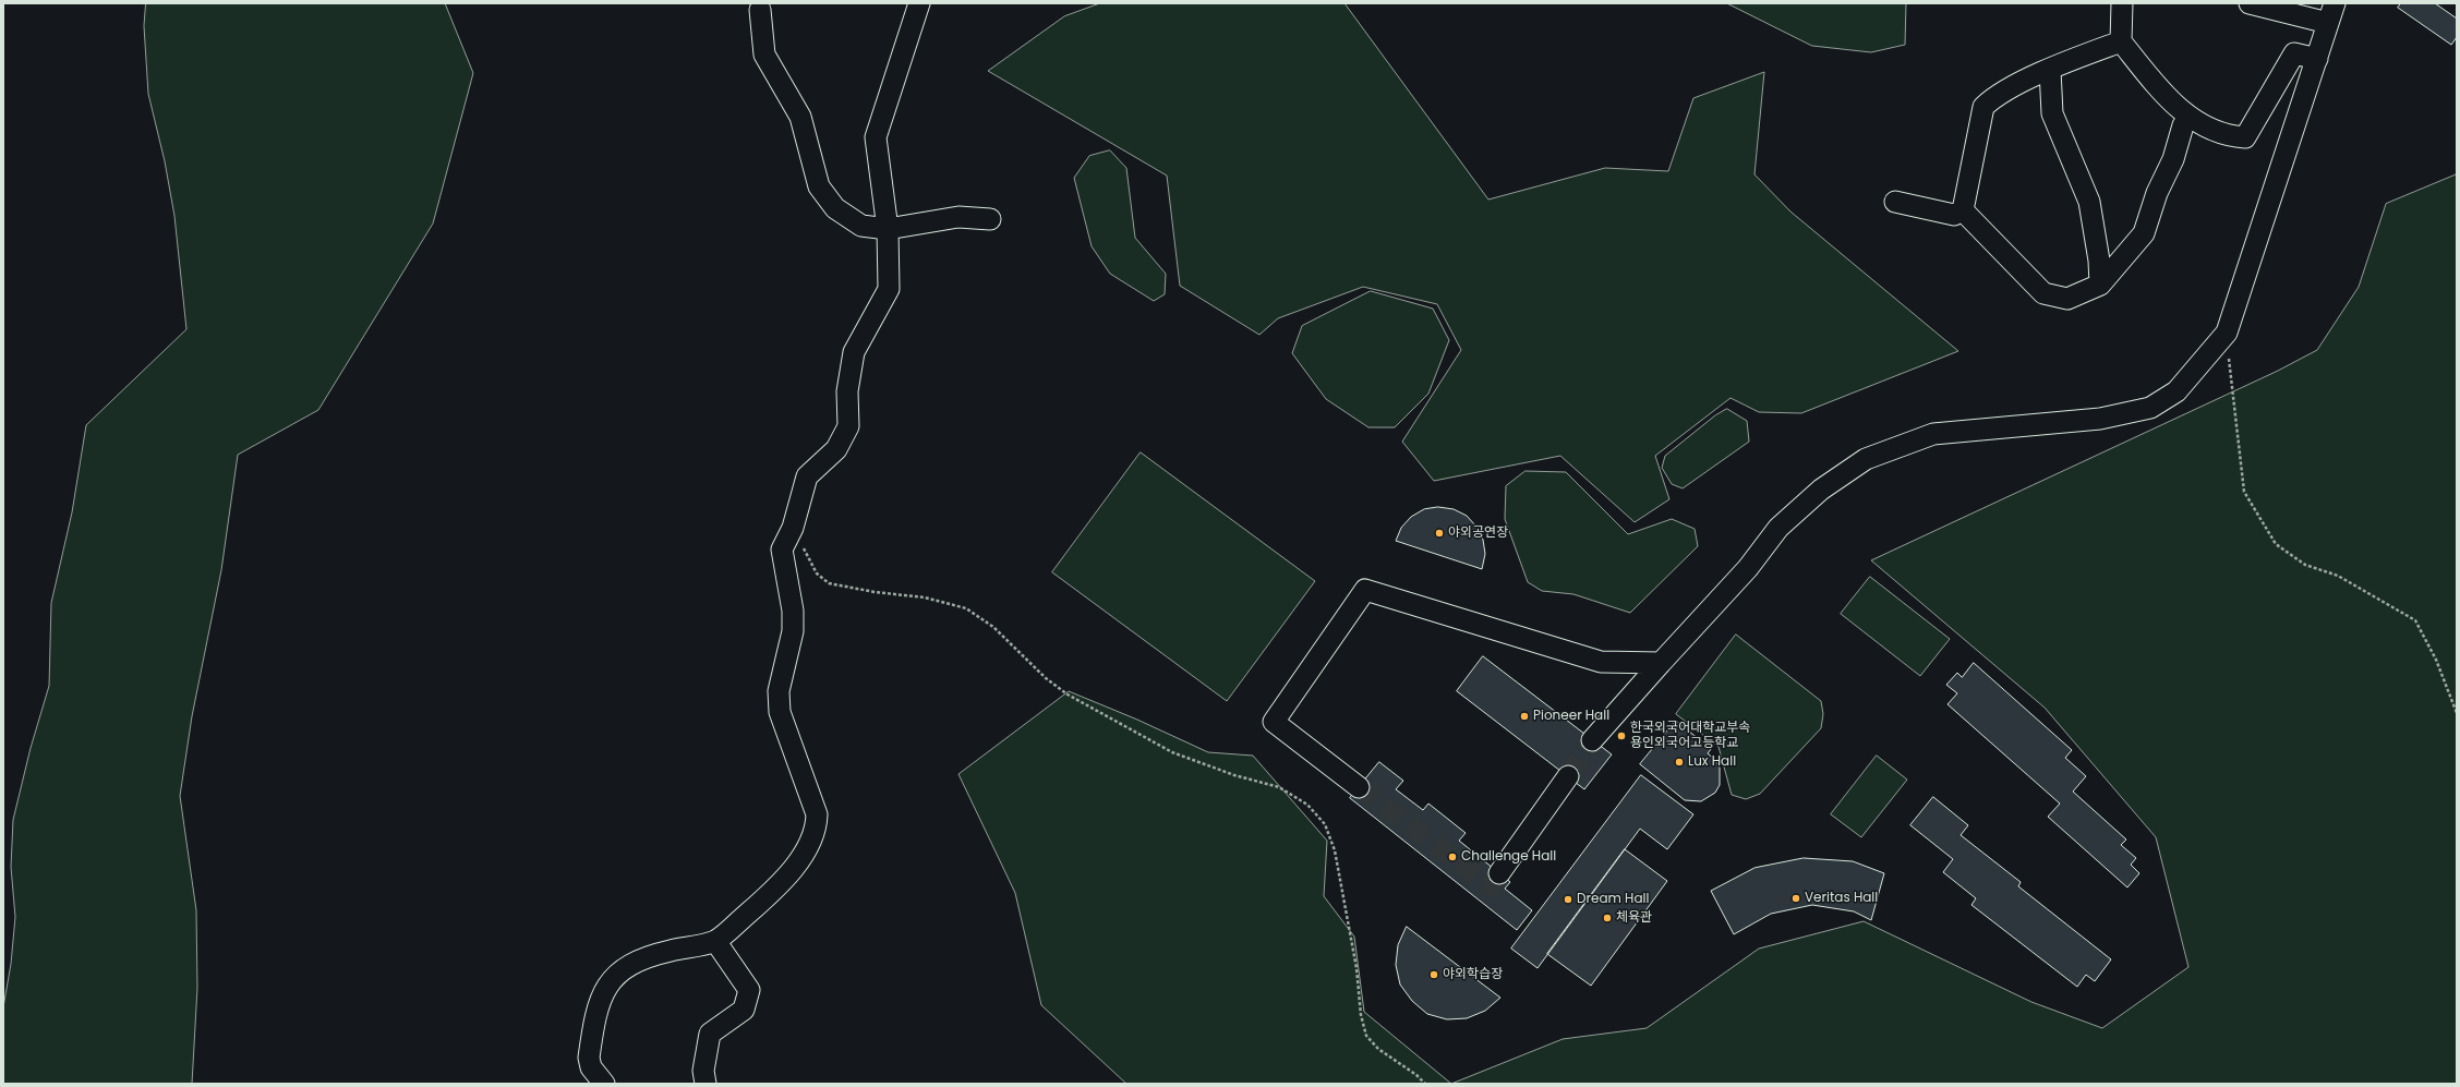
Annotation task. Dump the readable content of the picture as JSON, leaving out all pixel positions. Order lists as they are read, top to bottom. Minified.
{"places":["야외공연장","Pioneer Hall","한국외국어대학교부속 용인외국어고등학교","Lux Hall","Challenge Hall","Veritas Hall","Dream Hall","체육관","야외학습장"]}
